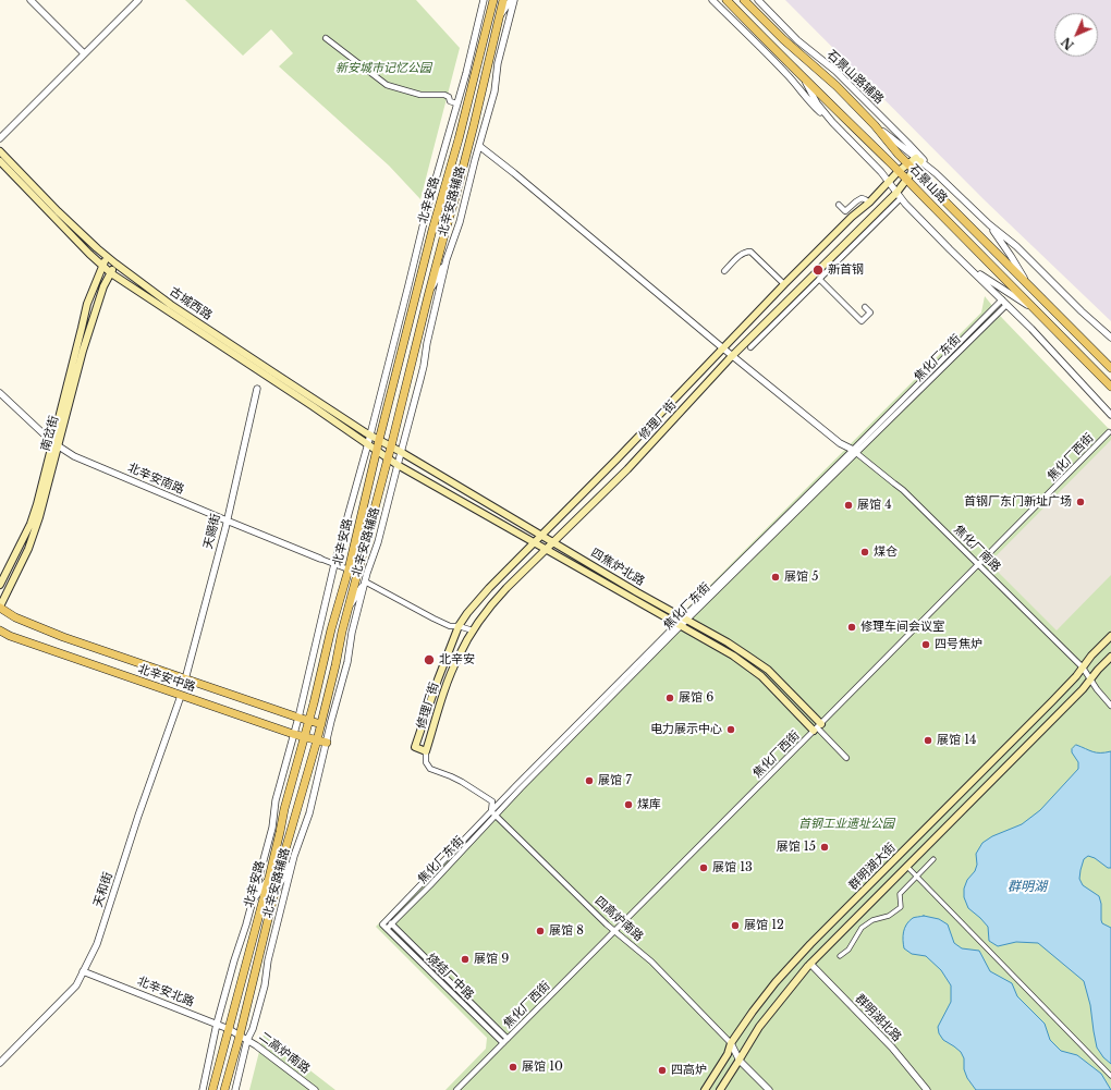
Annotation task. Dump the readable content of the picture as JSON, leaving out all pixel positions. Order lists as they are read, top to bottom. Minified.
{"streets":{"main road":["石景山路","北辛安路","古城西路","修理厂街","南岔街","四焦炉北路","北辛安中路","群明湖大街"],"street":["石景山路辅路","北辛安路辅路","焦化厂东街","焦化厂西街","北辛安南路","天赐街","焦化厂南路","天和街","四高炉南路","烧结厂中路","北辛安北路","群明湖北路","二高炉南路"]},"crossings":[["石景山路辅路","石景山路"],["石景山路","修理厂街"],["北辛安路","古城西路"],["北辛安路","四焦炉北路"],["北辛安路","北辛安中路"],["北辛安路","北辛安北路"],["北辛安路","二高炉南路"],["北辛安路辅路","古城西路"],["北辛安路辅路","四焦炉北路"],["北辛安路辅路","北辛安中路"],["北辛安路辅路","北辛安北路"],["北辛安路辅路","二高炉南路"],["古城西路","南岔街"],["古城西路","四焦炉北路"],["焦化厂东街","焦化厂南路"],["焦化厂东街","四焦炉北路"],["焦化厂东街","四高炉南路"],["焦化厂东街","烧结厂中路"],["修理厂街","四焦炉北路"],["南岔街","北辛安南路"],["南岔街","北辛安中路"],["焦化厂西街","焦化厂南路"],["焦化厂西街","四焦炉北路"],["焦化厂西街","四高炉南路"],["焦化厂西街","烧结厂中路"],["北辛安南路","天赐街"],["天赐街","北辛安中路"],["焦化厂南路","群明湖大街"],["北辛安中路","天和街"],["群明湖大街","四高炉南路"],["群明湖大街","群明湖北路"],["天和街","北辛安北路"],["北辛安北路","二高炉南路"]],"water":["群明湖"],"parks":["新安城市记忆公园","首钢工业遗址公园"],"places":["新首钢","首钢厂东门新址广场","展馆 4","煤仓","展馆 5","修理车间会议室","四号焦炉","北辛安","展馆 6","电力展示中心","展馆 14","展馆 7","煤库","展馆 15","展馆 13","展馆 12","展馆 8","展馆 9","展馆 10","四高炉"],"north":"bottom left"}
